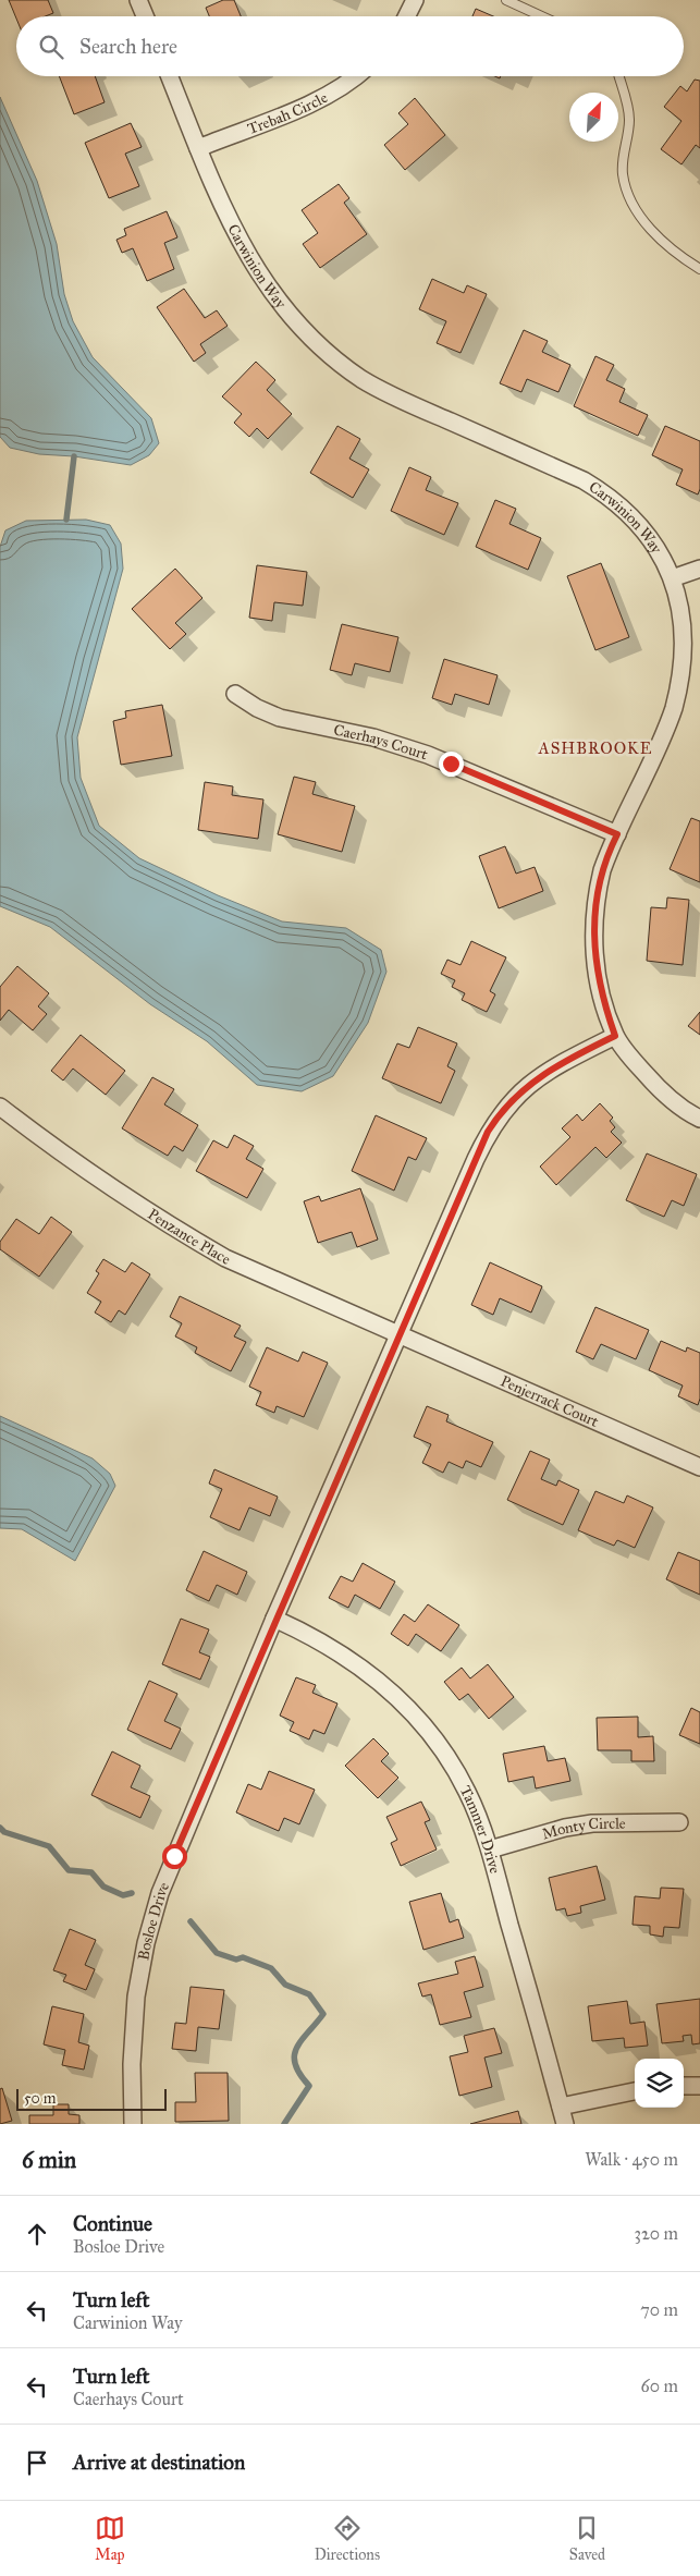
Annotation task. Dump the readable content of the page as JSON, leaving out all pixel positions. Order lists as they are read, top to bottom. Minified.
{"streets":{"street":["Trebah Circle","Carwinion Way","Caerhays Court","Penzance Place","Penjerrack Court","Monty Circle","Tammer Drive","Bosloe Drive"]},"crossings":[["Trebah Circle","Carwinion Way"],["Carwinion Way","Caerhays Court"],["Carwinion Way","Bosloe Drive"],["Penzance Place","Penjerrack Court"],["Penzance Place","Bosloe Drive"],["Penjerrack Court","Bosloe Drive"],["Monty Circle","Tammer Drive"],["Tammer Drive","Bosloe Drive"]],"districts":["ASHBROOKE"],"scale_bar":"50 m","north":"top right","page":{"search":"Search here","scale":"50 m","heading":["6 min","Walk · 450 m"],"list":[["Continue","Bosloe Drive","320 m"],["Turn left","Carwinion Way","70 m"],["Turn left","Caerhays Court","60 m"],"Arrive at destination"],"nav":["Map","Directions","Saved"]}}
